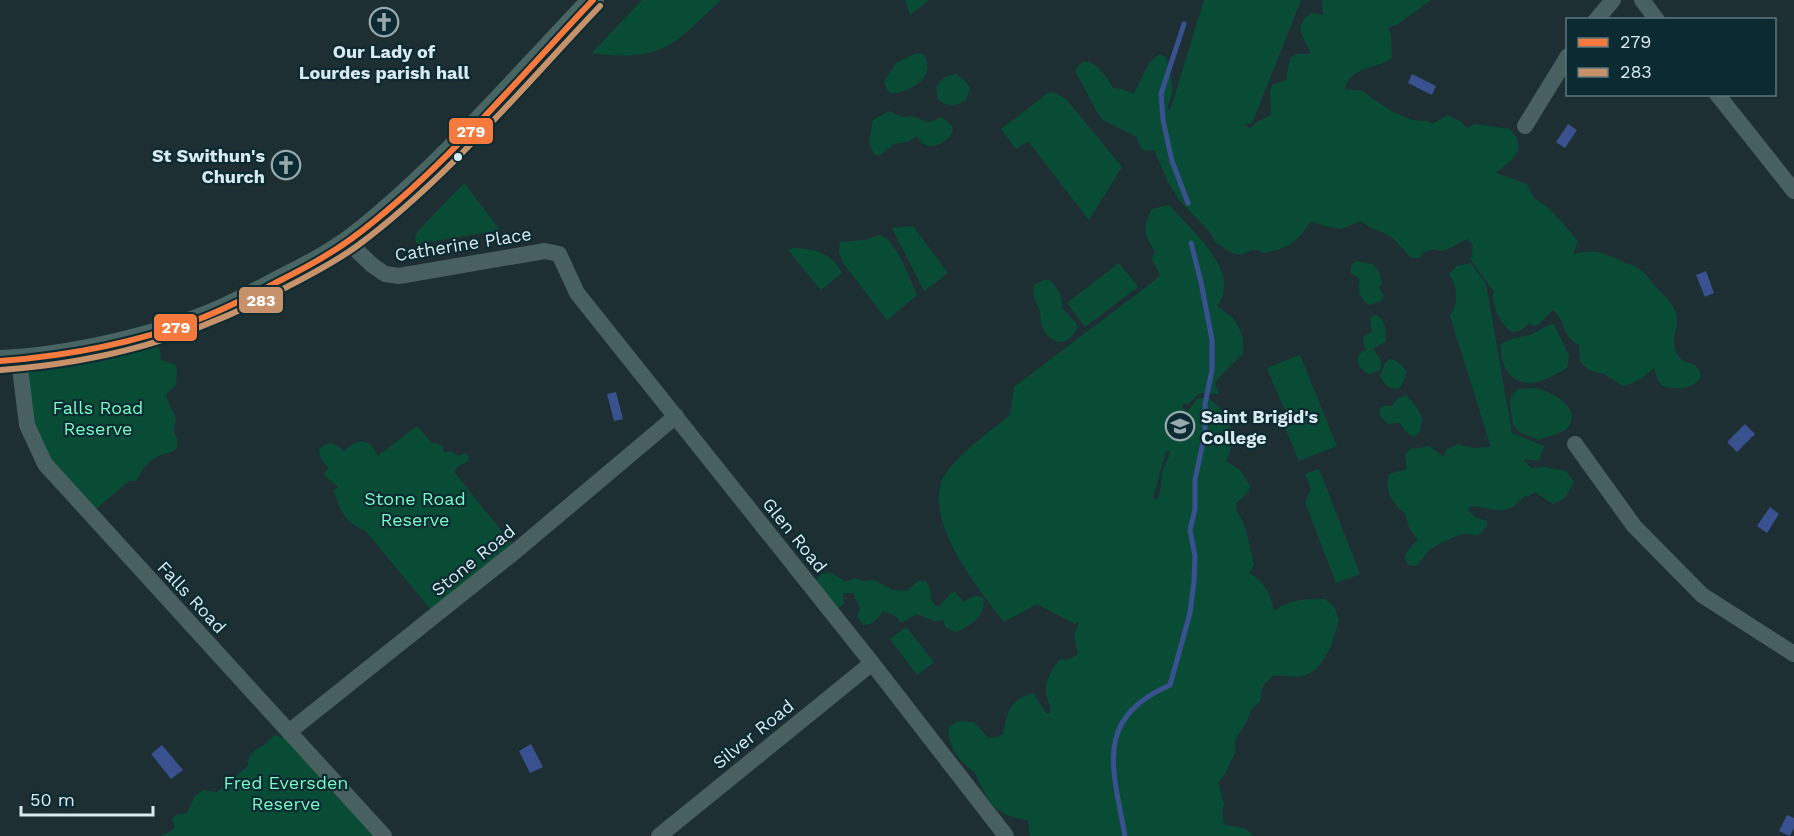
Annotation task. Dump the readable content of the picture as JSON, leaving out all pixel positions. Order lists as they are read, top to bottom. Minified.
{"streets":{"street":["Catherine Place","Glen Road","Stone Road","Falls Road","Silver Road"]},"crossings":[["Catherine Place","Glen Road"],["Glen Road","Stone Road"],["Glen Road","Silver Road"],["Stone Road","Falls Road"]],"parks":["Falls Road Reserve","Stone Road Reserve","Fred Eversden Reserve"],"places":{"church":["Our Lady of Lourdes parish hall","St Swithun's Church"],"school or university":["Saint Brigid's College"]},"lines":["transit line 279","transit line 283"],"legend":["279","283"],"scale_bar":"50 m"}
